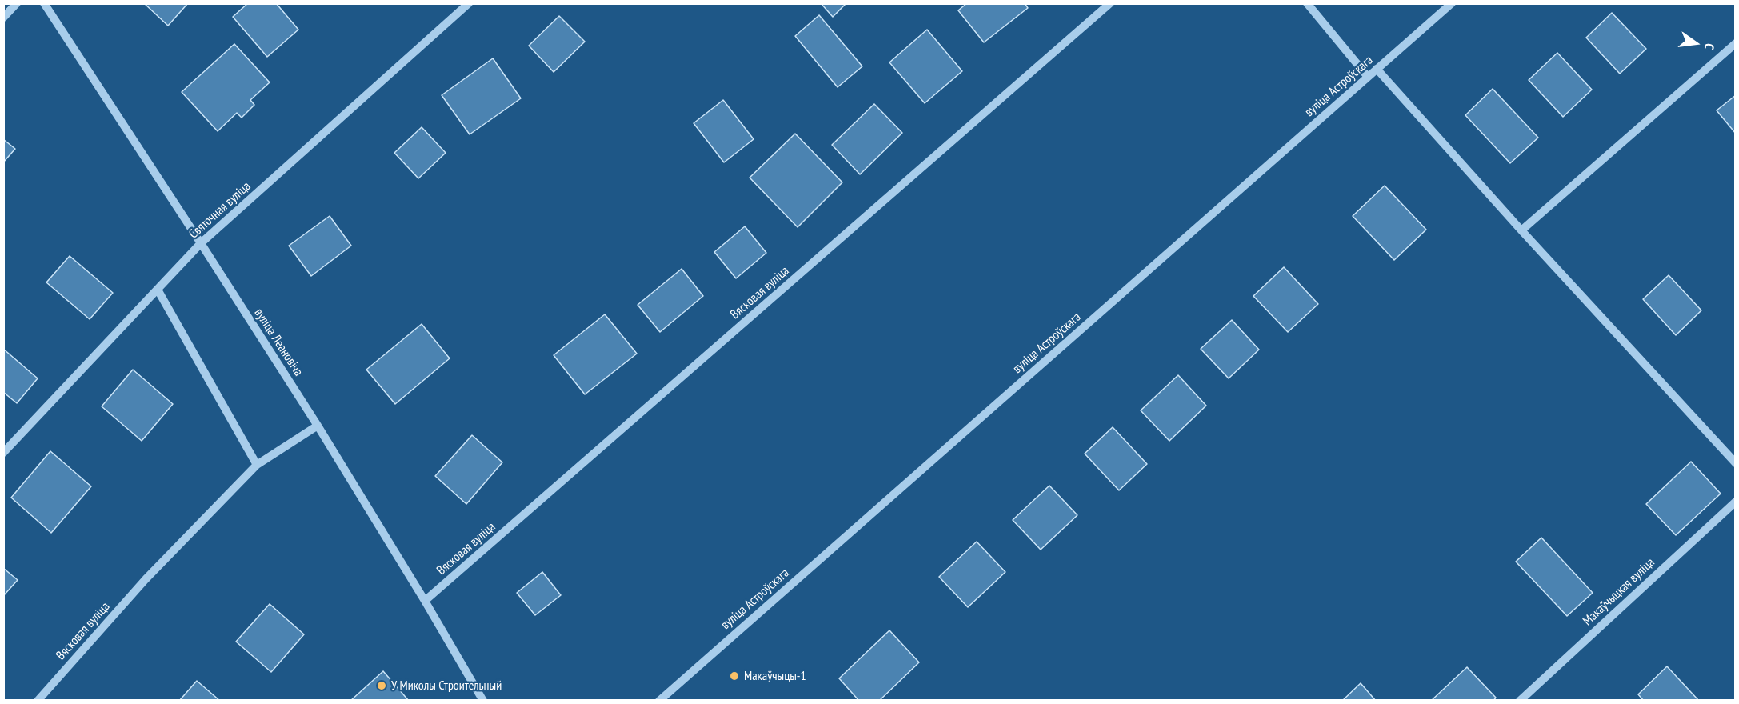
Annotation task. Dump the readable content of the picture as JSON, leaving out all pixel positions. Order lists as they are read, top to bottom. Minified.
{"streets":{"street":["вуліца Астроўскага","Святочная вуліца","Вясковая вуліца","вуліца Леановіча","Макаўчыцкая вуліца"]},"crossings":[["Святочная вуліца","вуліца Леановіча"],["Вясковая вуліца","вуліца Леановіча"]],"places":["Макаўчыцы-1","У Миколы Строительный"],"north":"right"}
